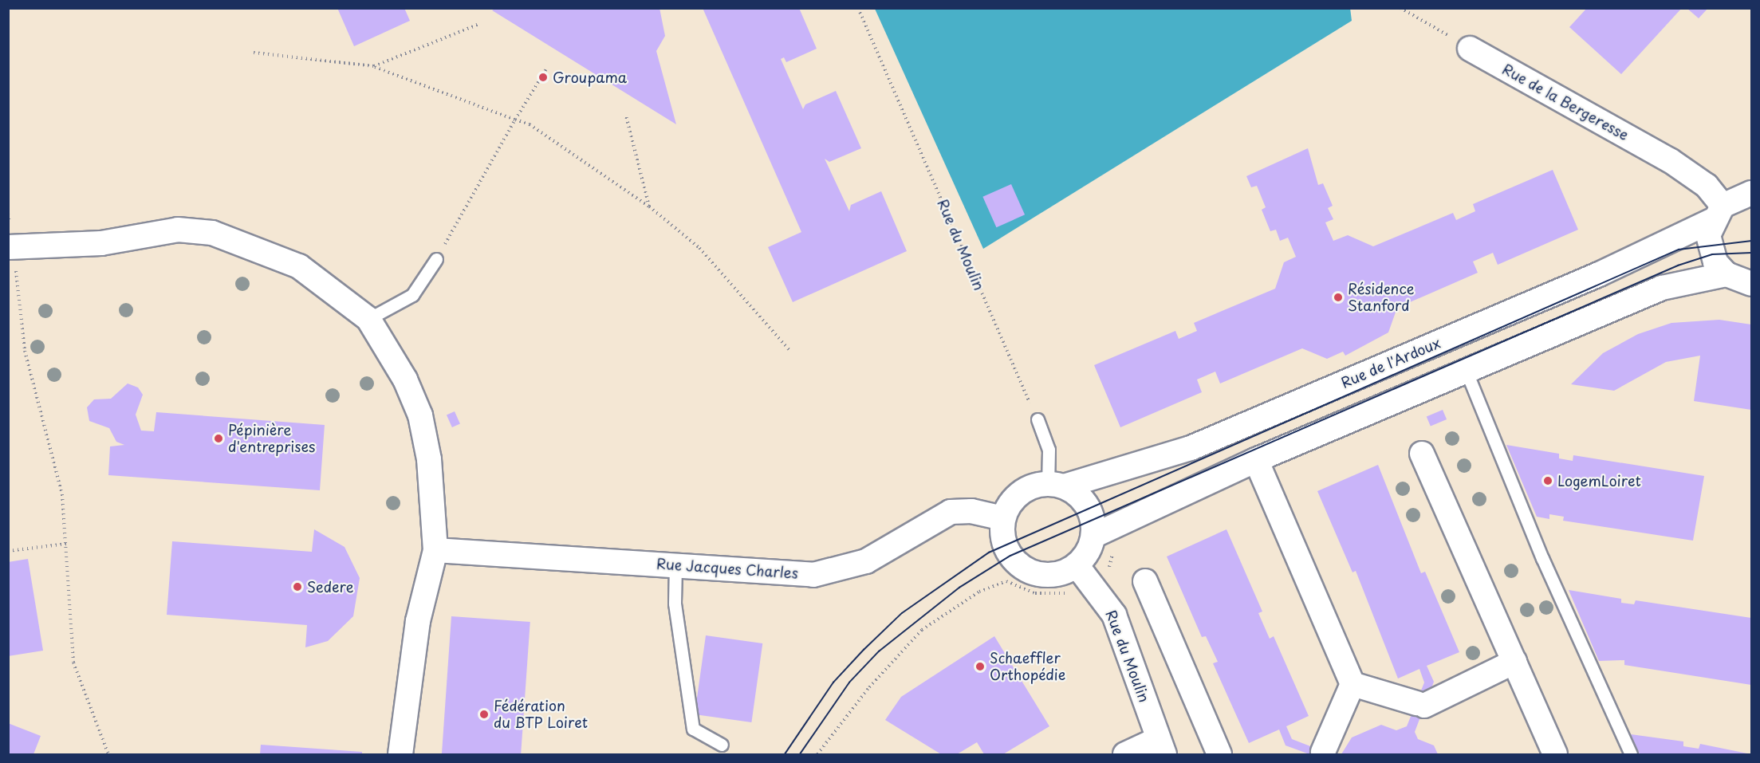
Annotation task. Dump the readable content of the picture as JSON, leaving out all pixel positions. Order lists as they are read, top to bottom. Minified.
{"streets":{"street":["Rue de la Bergeresse","Rue du Moulin","Rue de l'Ardoux","Rue Jacques Charles"]},"crossings":[["Rue de la Bergeresse","Rue de l'Ardoux"],["Rue du Moulin","Rue de l'Ardoux"],["Rue du Moulin","Rue Jacques Charles"],["Rue de l'Ardoux","Rue Jacques Charles"]],"places":["Groupama","Résidence Stanford","Pépinière d'entreprises","LogemLoiret","Sedere","Schaeffler Orthopédie","Fédération du BTP Loiret"]}
